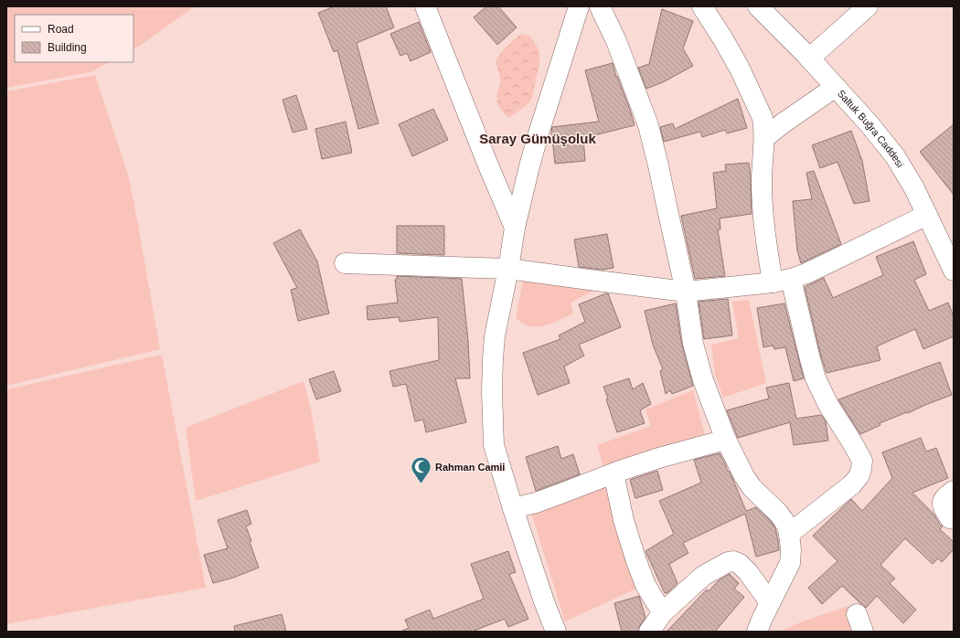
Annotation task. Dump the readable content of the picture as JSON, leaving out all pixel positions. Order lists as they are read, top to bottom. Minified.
{"streets":{"street":["Saltuk Buğra Caddesi"]},"districts":["Saray Gümüşoluk"],"places":{"mosque":["Rahman Camii"]},"legend":["Road","Building"]}
